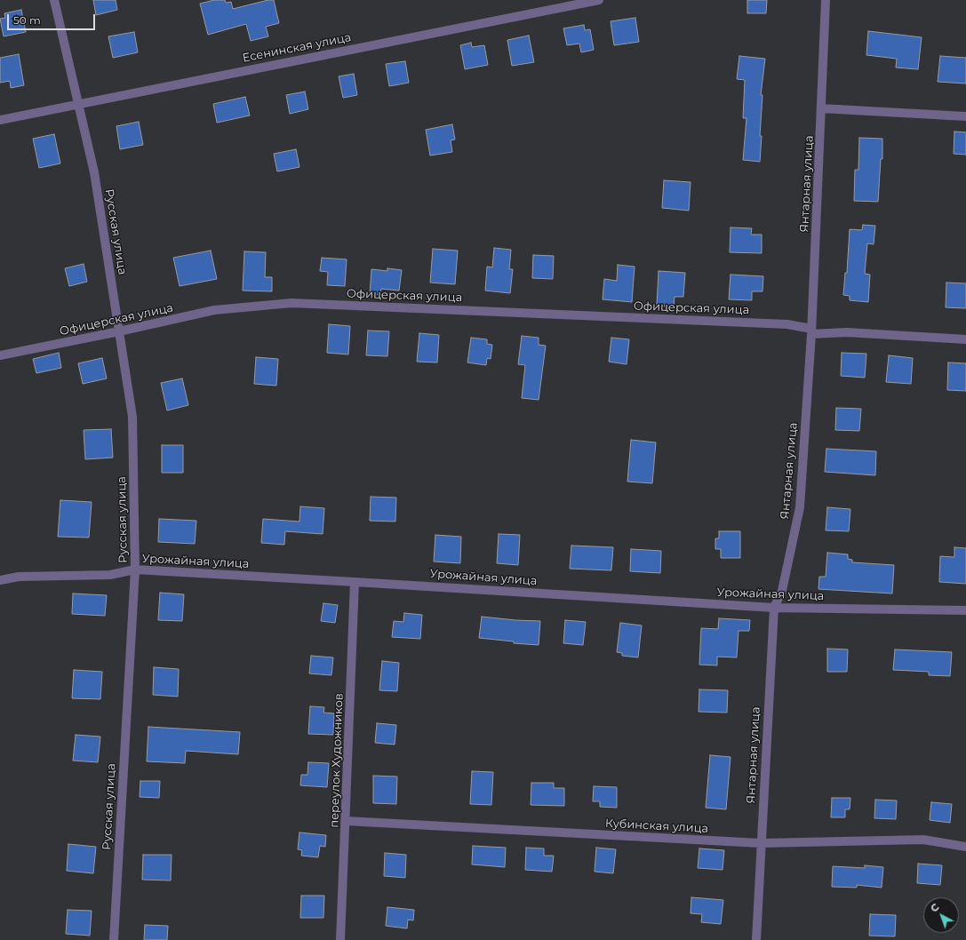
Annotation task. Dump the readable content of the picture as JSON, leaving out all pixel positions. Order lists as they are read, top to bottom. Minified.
{"streets":{"street":["Есенинская улица","Янтарная улица","Русская улица","Офицерская улица","Урожайная улица","переулок Художников","Кубинская улица"]},"crossings":[["Есенинская улица","Русская улица"],["Янтарная улица","Офицерская улица"],["Янтарная улица","Урожайная улица"],["Янтарная улица","Кубинская улица"],["Русская улица","Офицерская улица"],["Русская улица","Урожайная улица"],["Урожайная улица","переулок Художников"],["переулок Художников","Кубинская улица"]],"scale_bar":"50 m","north":"top left"}
